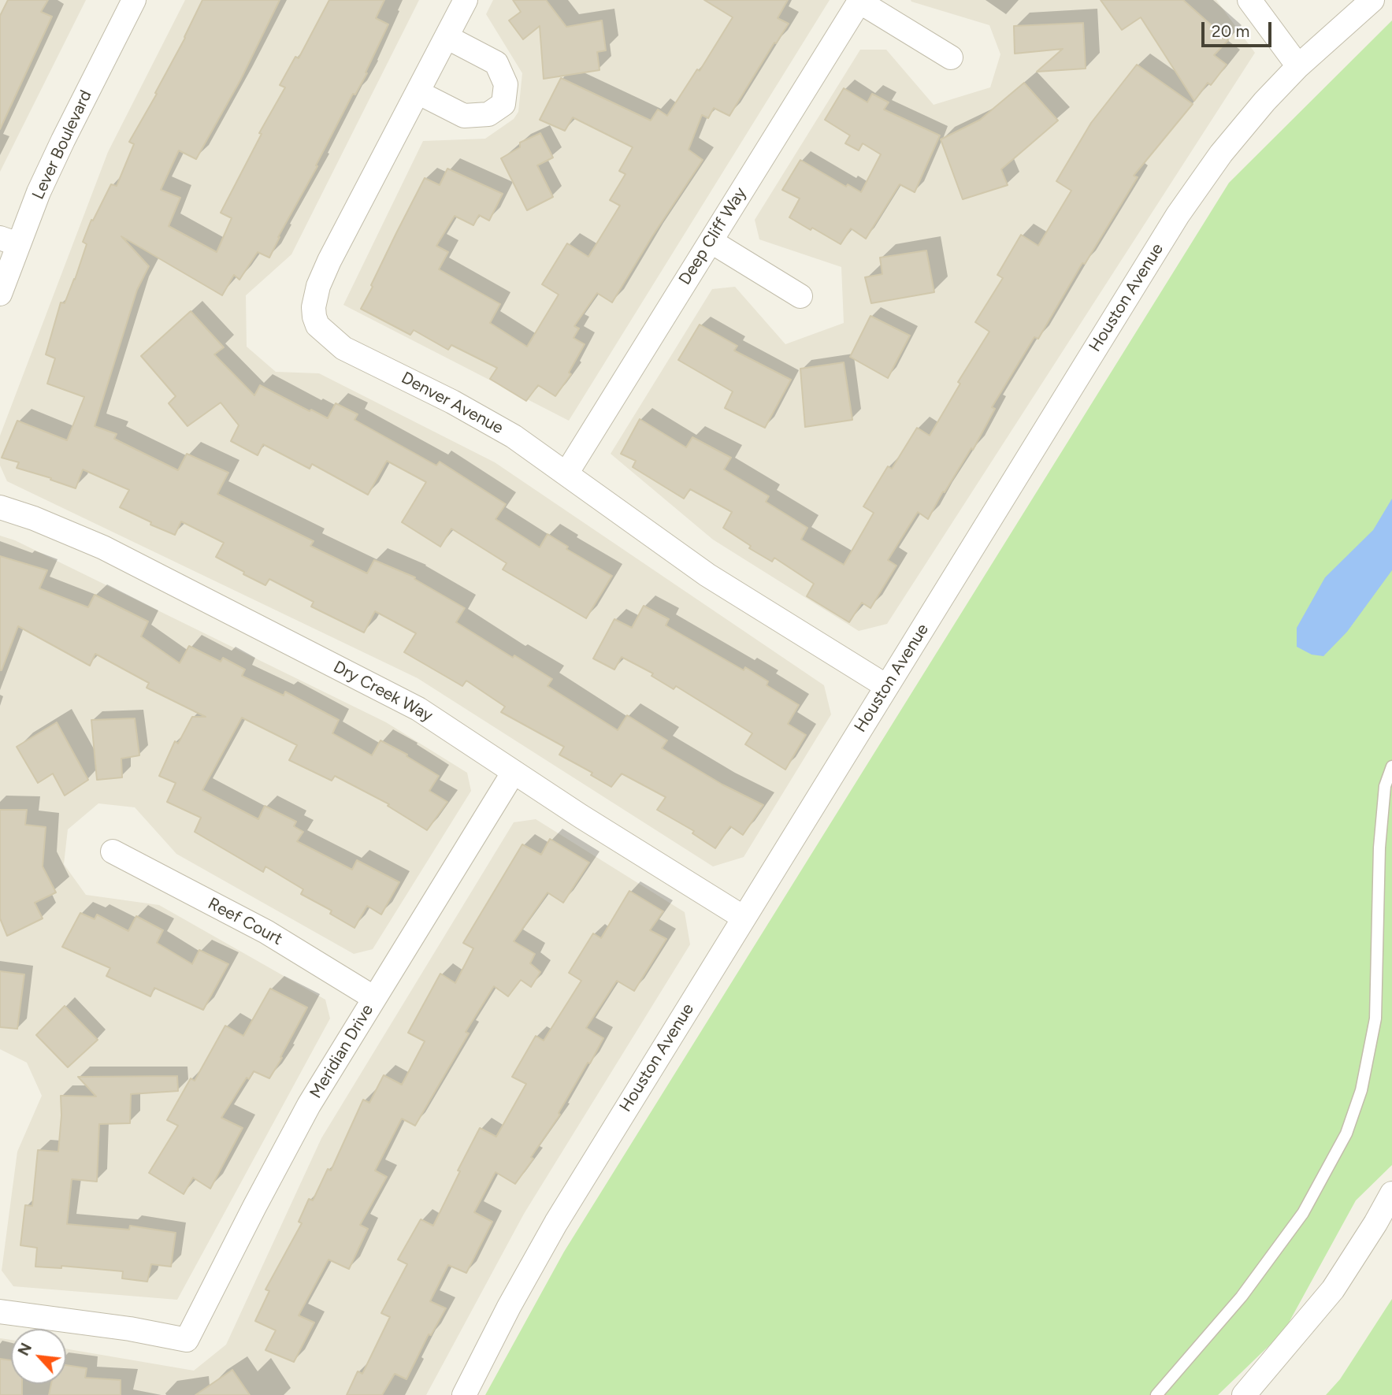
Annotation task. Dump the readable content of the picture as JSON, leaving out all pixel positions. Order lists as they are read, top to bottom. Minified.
{"streets":{"street":["Lever Boulevard","Deep Cliff Way","Houston Avenue","Denver Avenue","Dry Creek Way","Reef Court","Meridian Drive"]},"crossings":[["Deep Cliff Way","Denver Avenue"],["Houston Avenue","Denver Avenue"],["Houston Avenue","Dry Creek Way"],["Dry Creek Way","Meridian Drive"],["Reef Court","Meridian Drive"]],"scale_bar":"20 m","north":"top left"}
